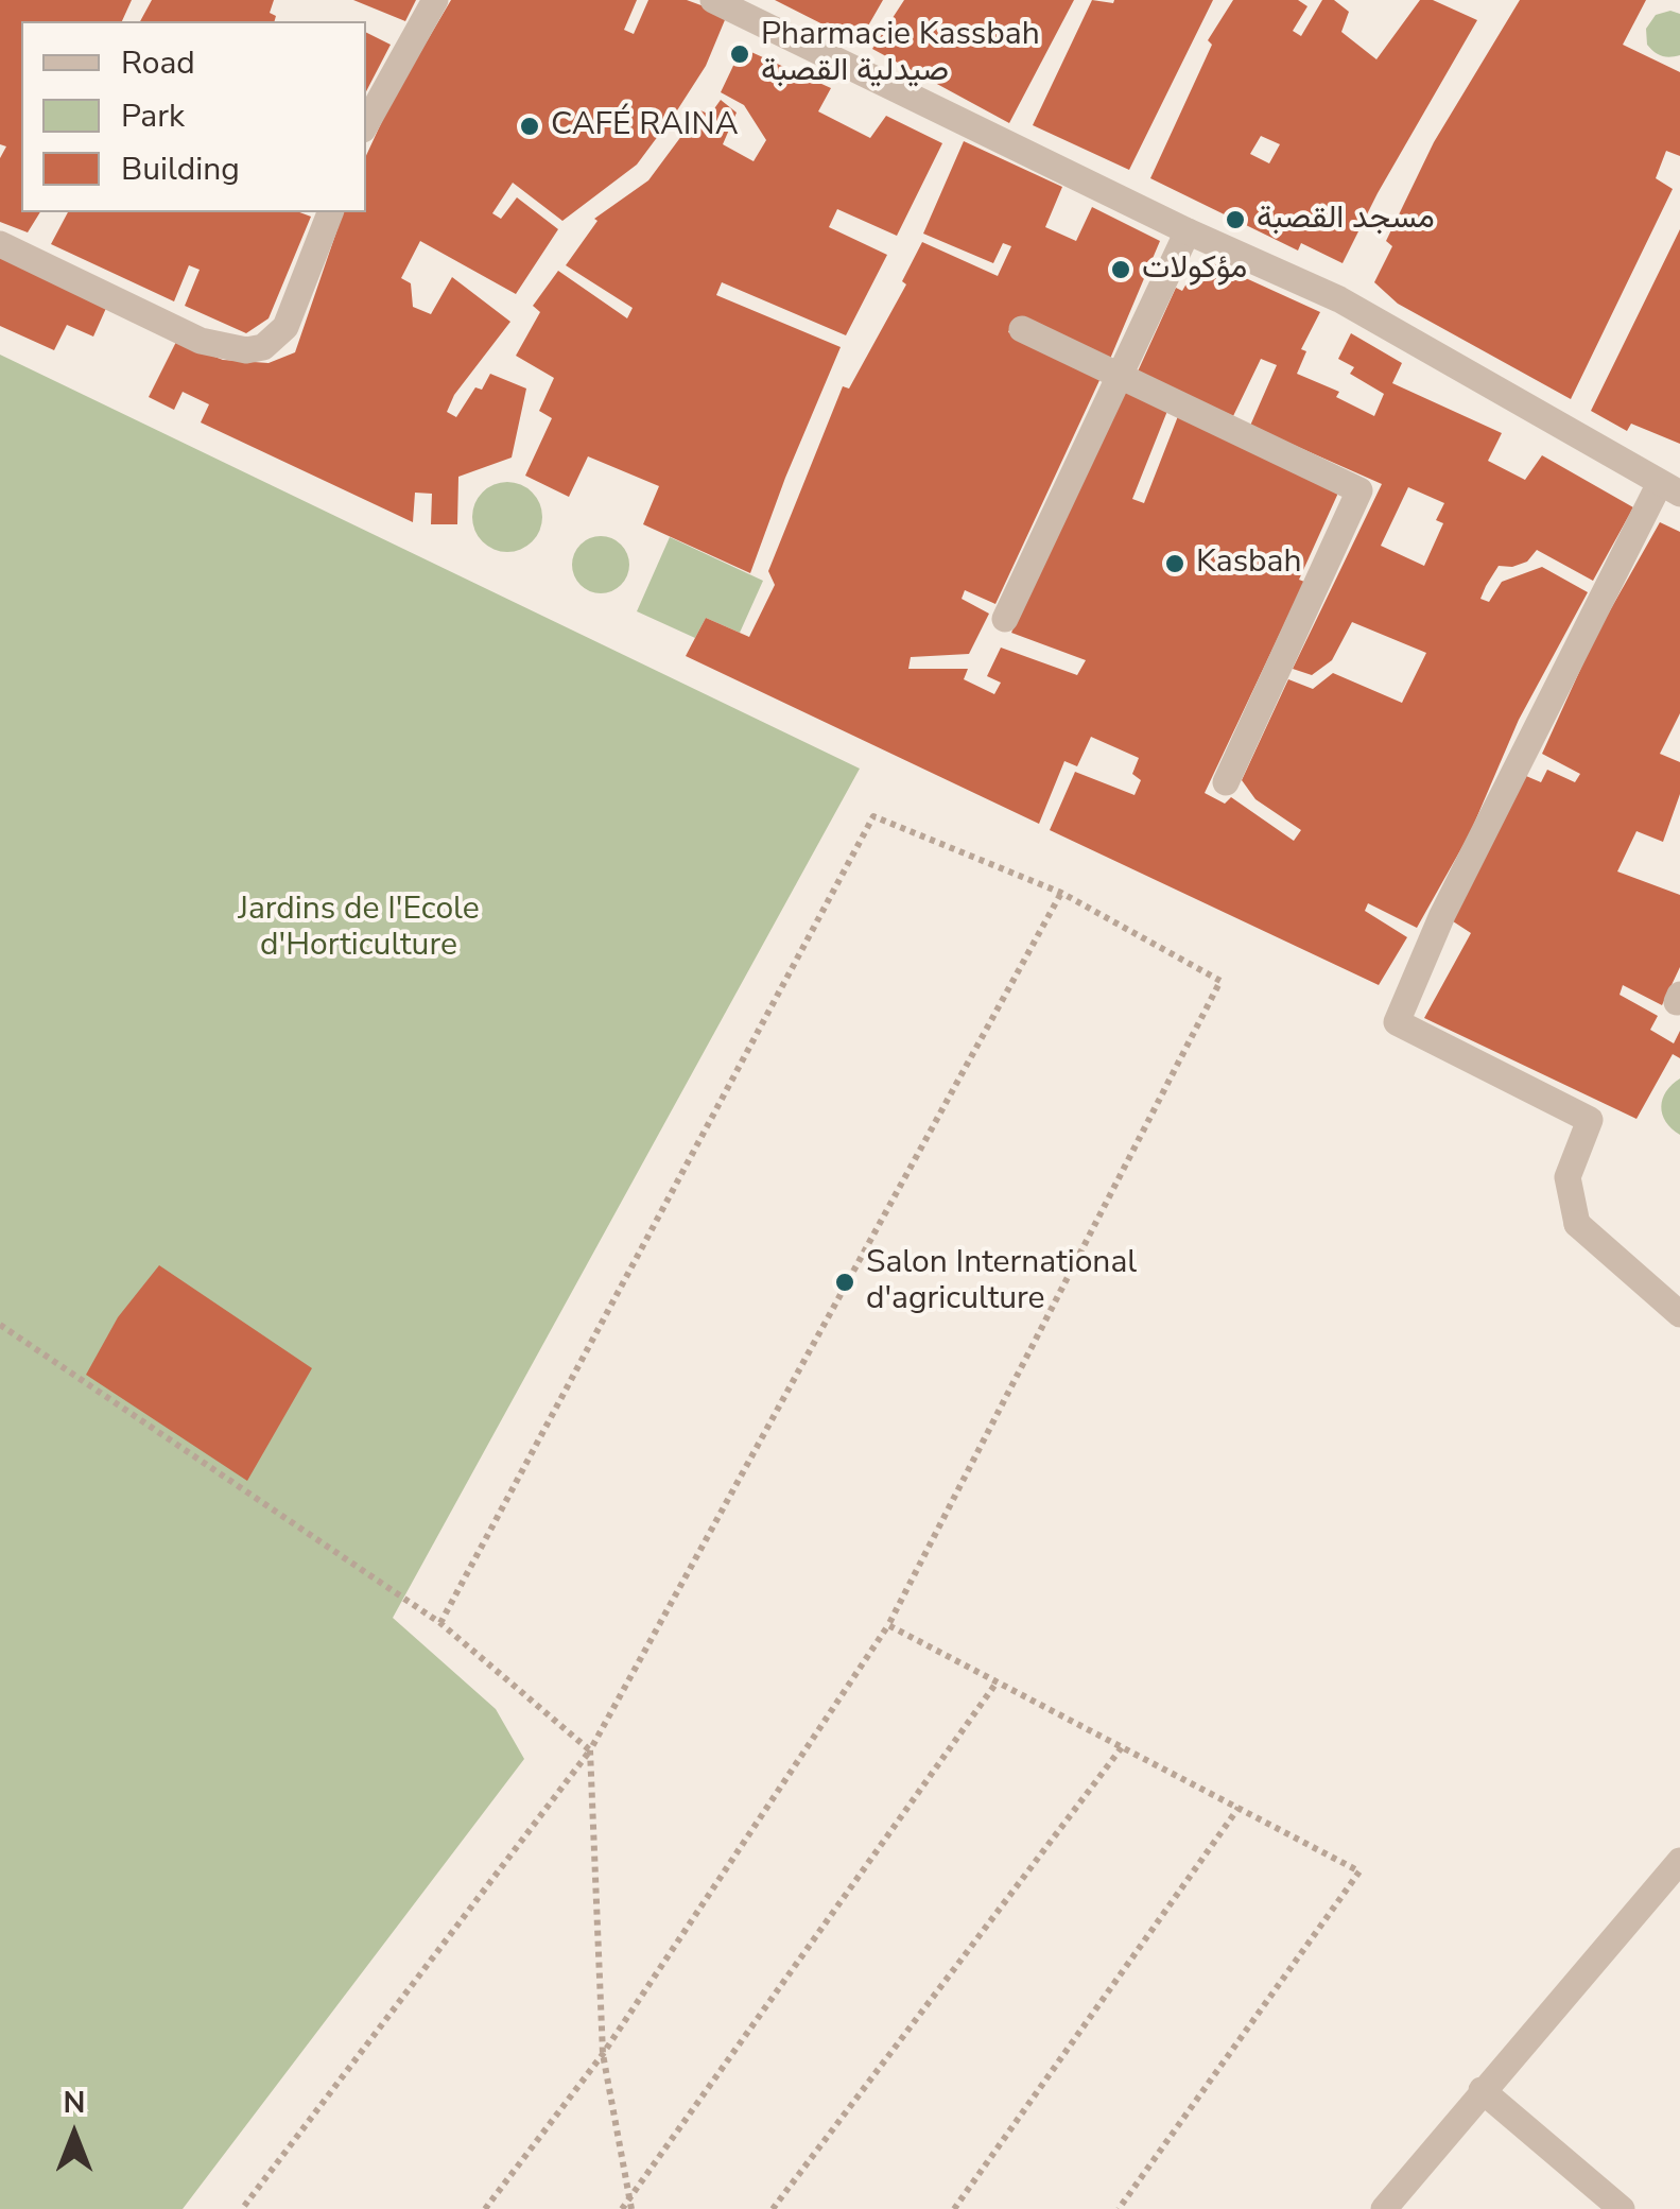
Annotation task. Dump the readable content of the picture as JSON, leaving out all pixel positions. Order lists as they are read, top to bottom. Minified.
{"parks":["Jardins de I'Ecole d'Horticulture"],"places":["Pharmacie Kassbah صيدلية القصبة","CAFÉ RAINA","مسجد القصبة","مؤكولات","Kasbah","Salon International d'agriculture"],"legend":["Road","Park","Building"],"north":"top"}
